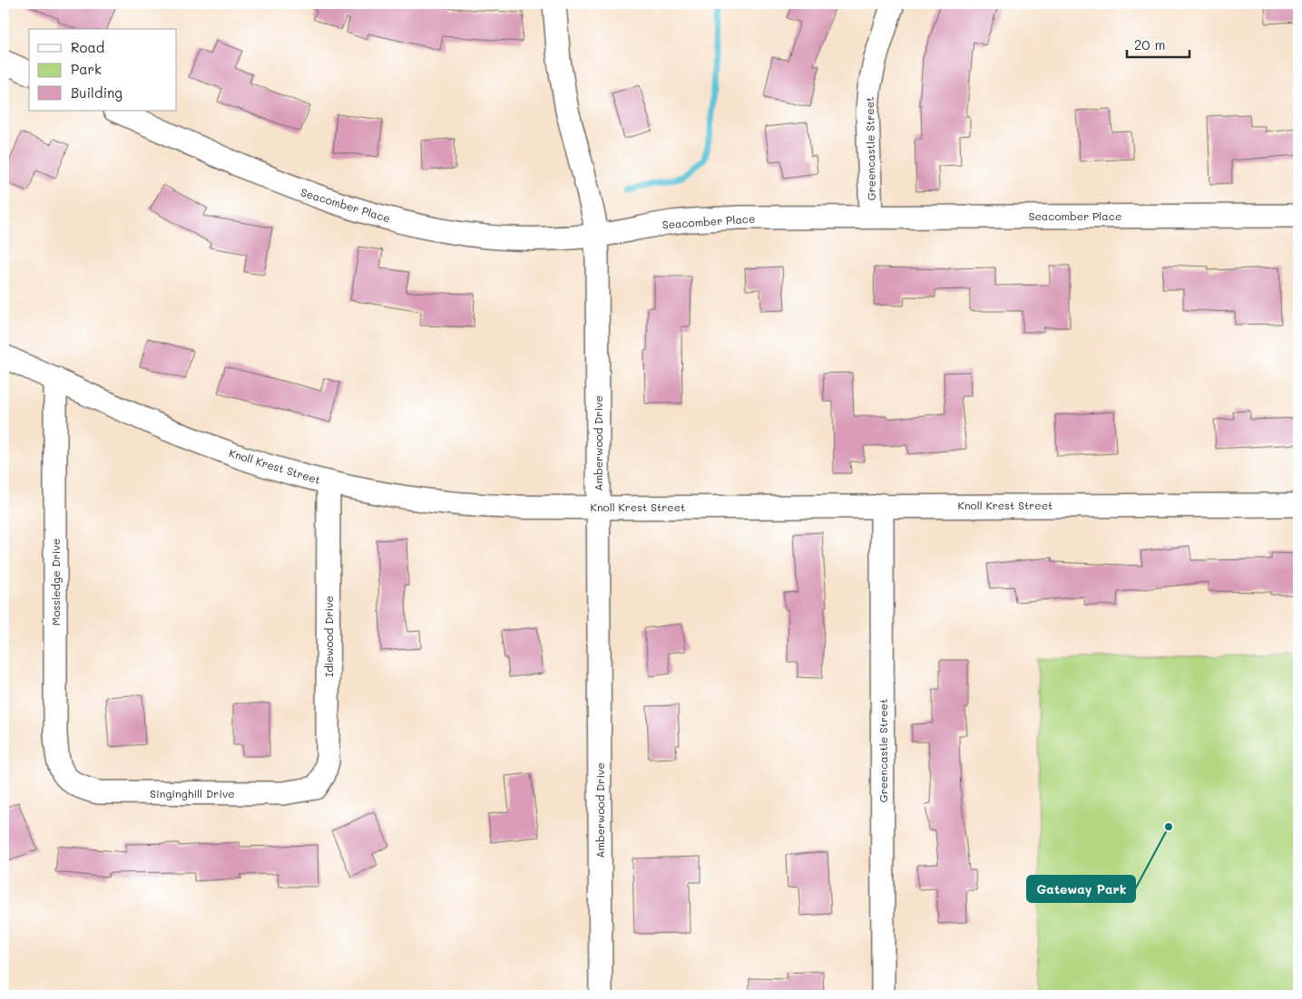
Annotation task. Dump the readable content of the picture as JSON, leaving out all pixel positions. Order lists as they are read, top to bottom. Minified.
{"streets":{"street":["Greencastle Street","Seacomber Place","Amberwood Drive","Knoll Krest Street","Mossledge Drive","Idlewood Drive","Singinghill Drive"]},"crossings":[["Greencastle Street","Seacomber Place"],["Greencastle Street","Knoll Krest Street"],["Seacomber Place","Amberwood Drive"],["Amberwood Drive","Knoll Krest Street"],["Knoll Krest Street","Mossledge Drive"],["Knoll Krest Street","Idlewood Drive"],["Mossledge Drive","Singinghill Drive"],["Idlewood Drive","Singinghill Drive"]],"places":["Gateway Park"],"legend":["Road","Park","Building"],"scale_bar":"20 m"}
